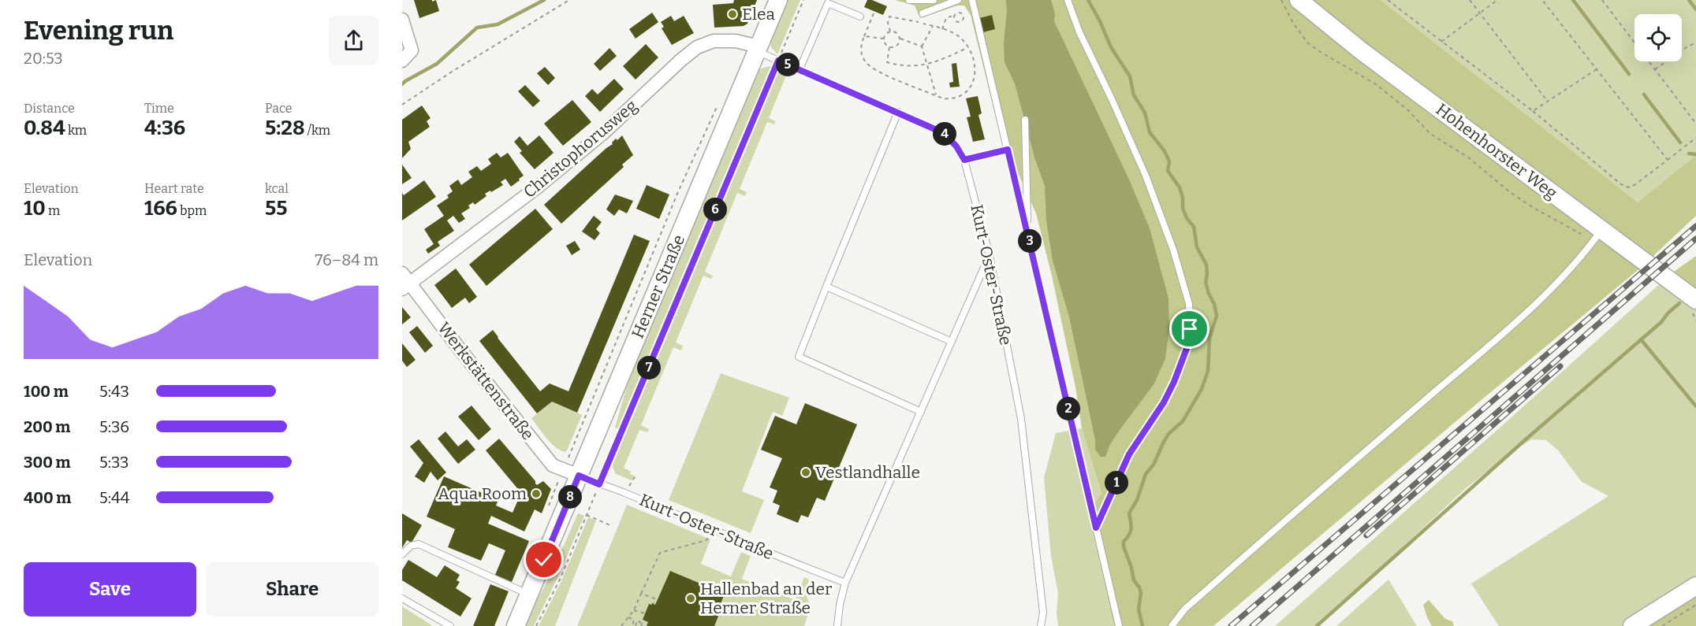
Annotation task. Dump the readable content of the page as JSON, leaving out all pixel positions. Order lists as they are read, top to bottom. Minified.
{"streets":{"main road":["Hohenhorster Weg","Herner Straße"],"street":["Christophorusweg","Werkstättenstraße"],"lane":["Kurt-Oster-Straße"]},"crossings":[["Christophorusweg","Kurt-Oster-Straße"],["Christophorusweg","Herner Straße"],["Christophorusweg","Werkstättenstraße"],["Kurt-Oster-Straße","Herner Straße"],["Kurt-Oster-Straße","Werkstättenstraße"],["Herner Straße","Werkstättenstraße"]],"places":["Elea","Vestlandhalle","Aqua Room","Hallenbad an der Herner Straße"],"page":{"heading":["Evening run","20:53"],"pins":["5","4","6","3","7","2","1","8"],"stats":[["Distance","0.84 km"],["Time","4:36"],["Pace","5:28 /km"],["Elevation","10 m"],["Heart rate","166 bpm"],["kcal","55"]],"chart":["Elevation","76–84 m"],"list":[{"name":"100 m","note":"5:43"},{"name":"200 m","note":"5:36"},{"name":"300 m","note":"5:33"},{"name":"400 m","note":"5:44"}],"buttons":["Save","Share"]}}
